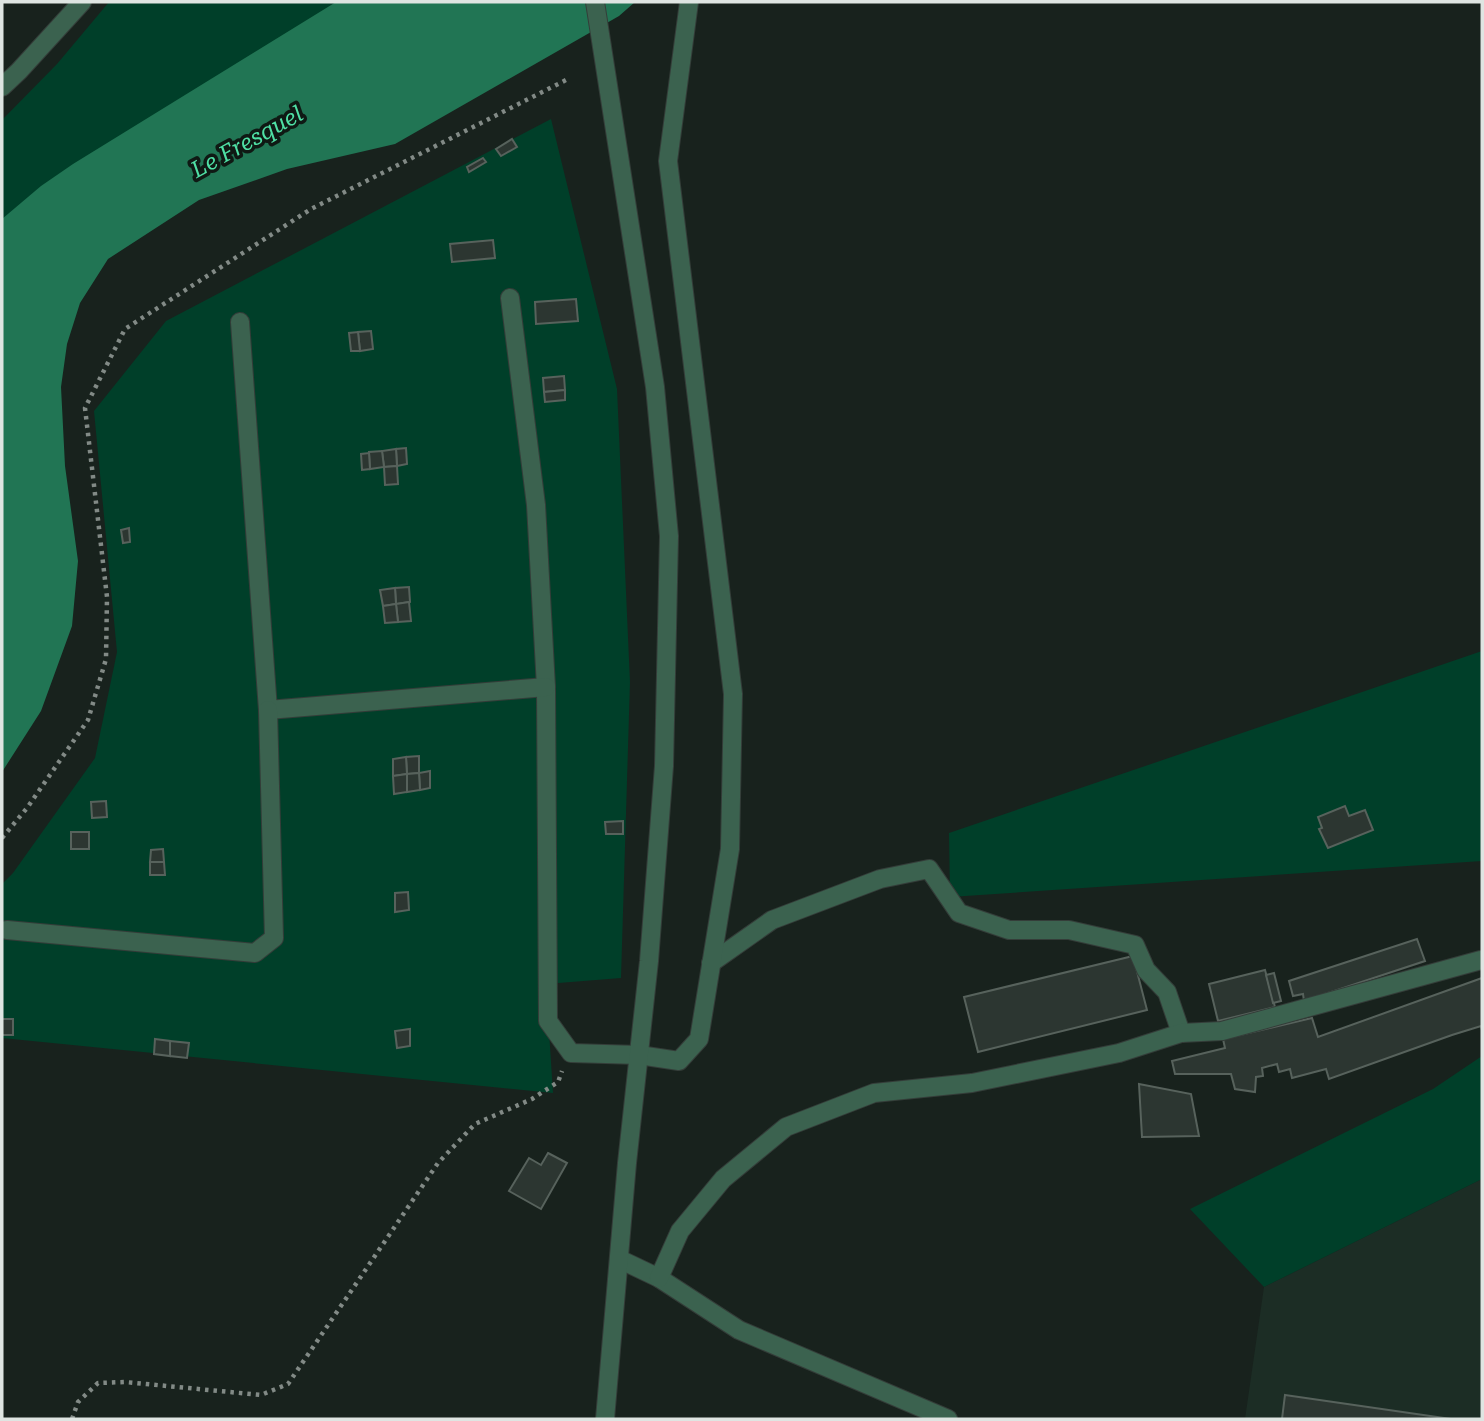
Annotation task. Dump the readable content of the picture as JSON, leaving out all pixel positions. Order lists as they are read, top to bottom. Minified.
{"water":["Le Fresquel"]}
